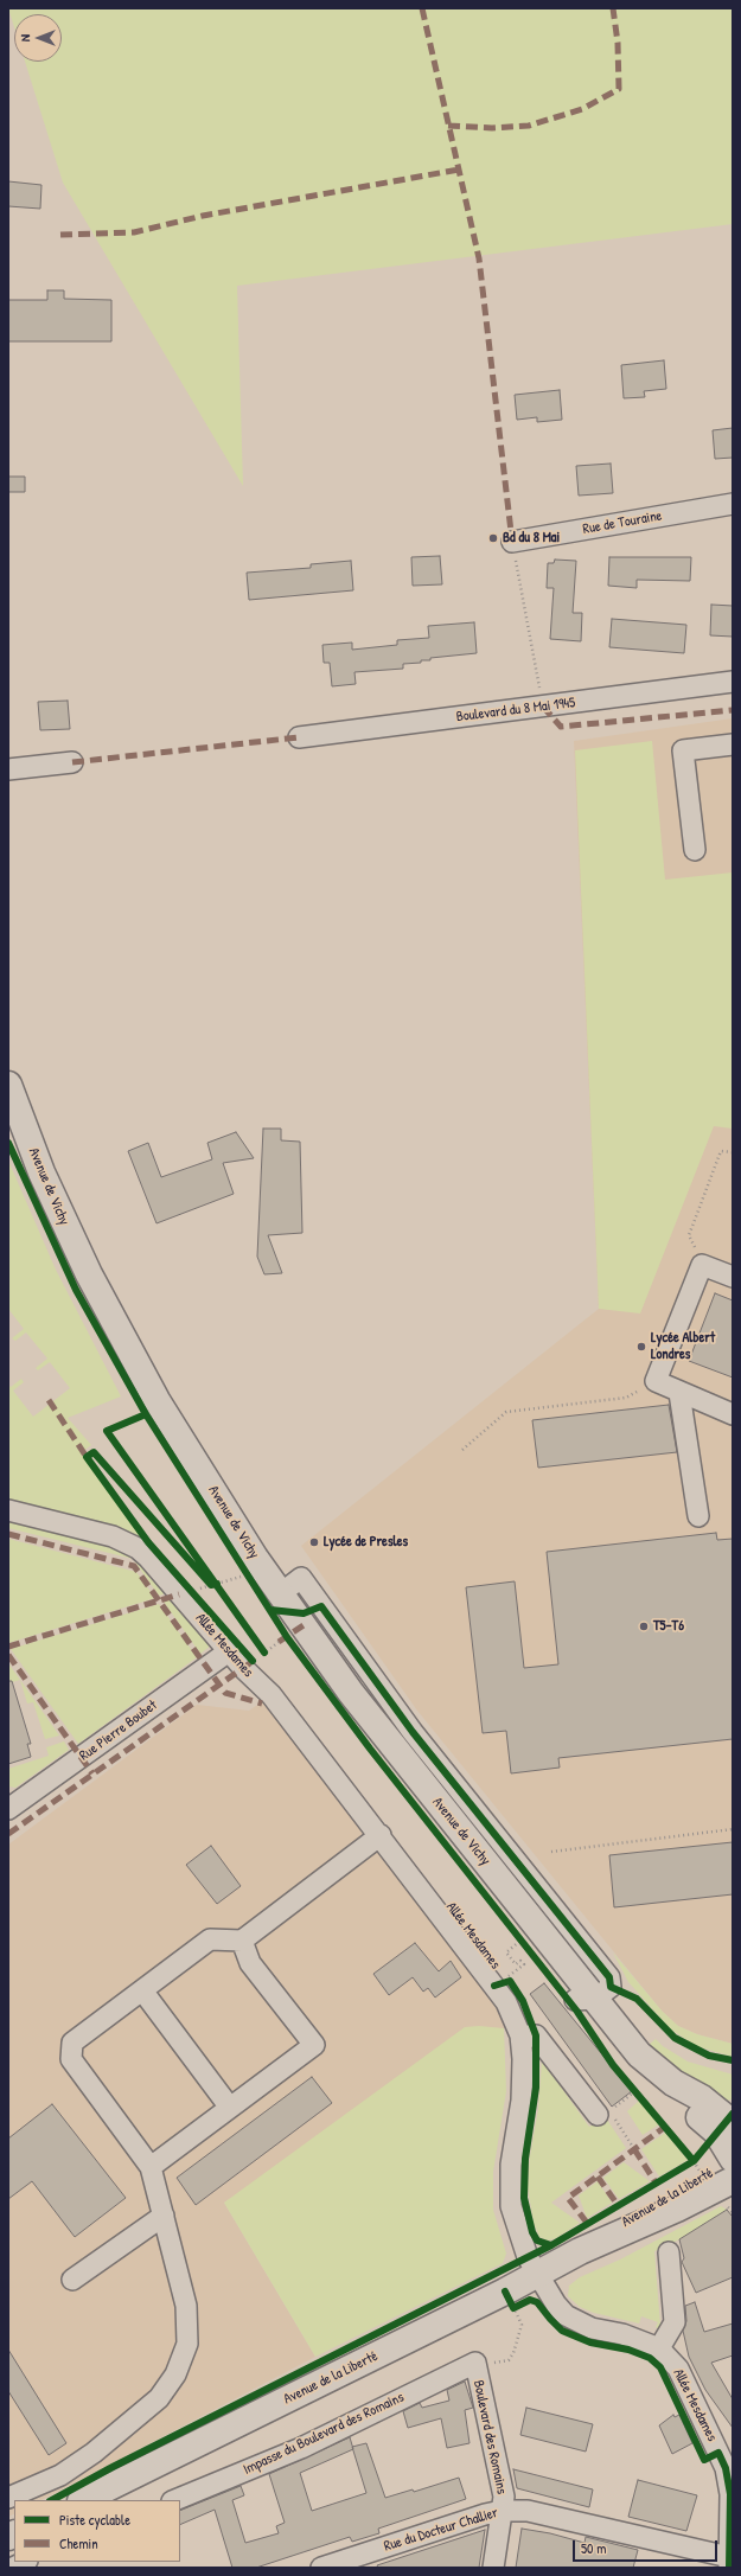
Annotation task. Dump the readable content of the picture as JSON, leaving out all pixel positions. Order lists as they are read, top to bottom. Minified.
{"streets":{"main road":["Avenue de Vichy","Avenue de la Liberté"],"street":["Rue de Touraine","Boulevard du 8 Mai 1945","Allée Mesdames","Rue Pierre Boubet","Impasse du Boulevard des Romains","Boulevard des Romains","Rue du Docteur Challier"]},"crossings":[["Allée Mesdames","Rue Pierre Boubet"],["Allée Mesdames","Avenue de la Liberté"],["Allée Mesdames","Rue du Docteur Challier"],["Impasse du Boulevard des Romains","Boulevard des Romains"],["Boulevard des Romains","Rue du Docteur Challier"]],"places":["Bd du 8 Mai","Lycée Albert Londres","Lycée de Presles","T5-T6"],"legend":["Piste cyclable","Chemin"],"scale_bar":"50 m","north":"left"}
